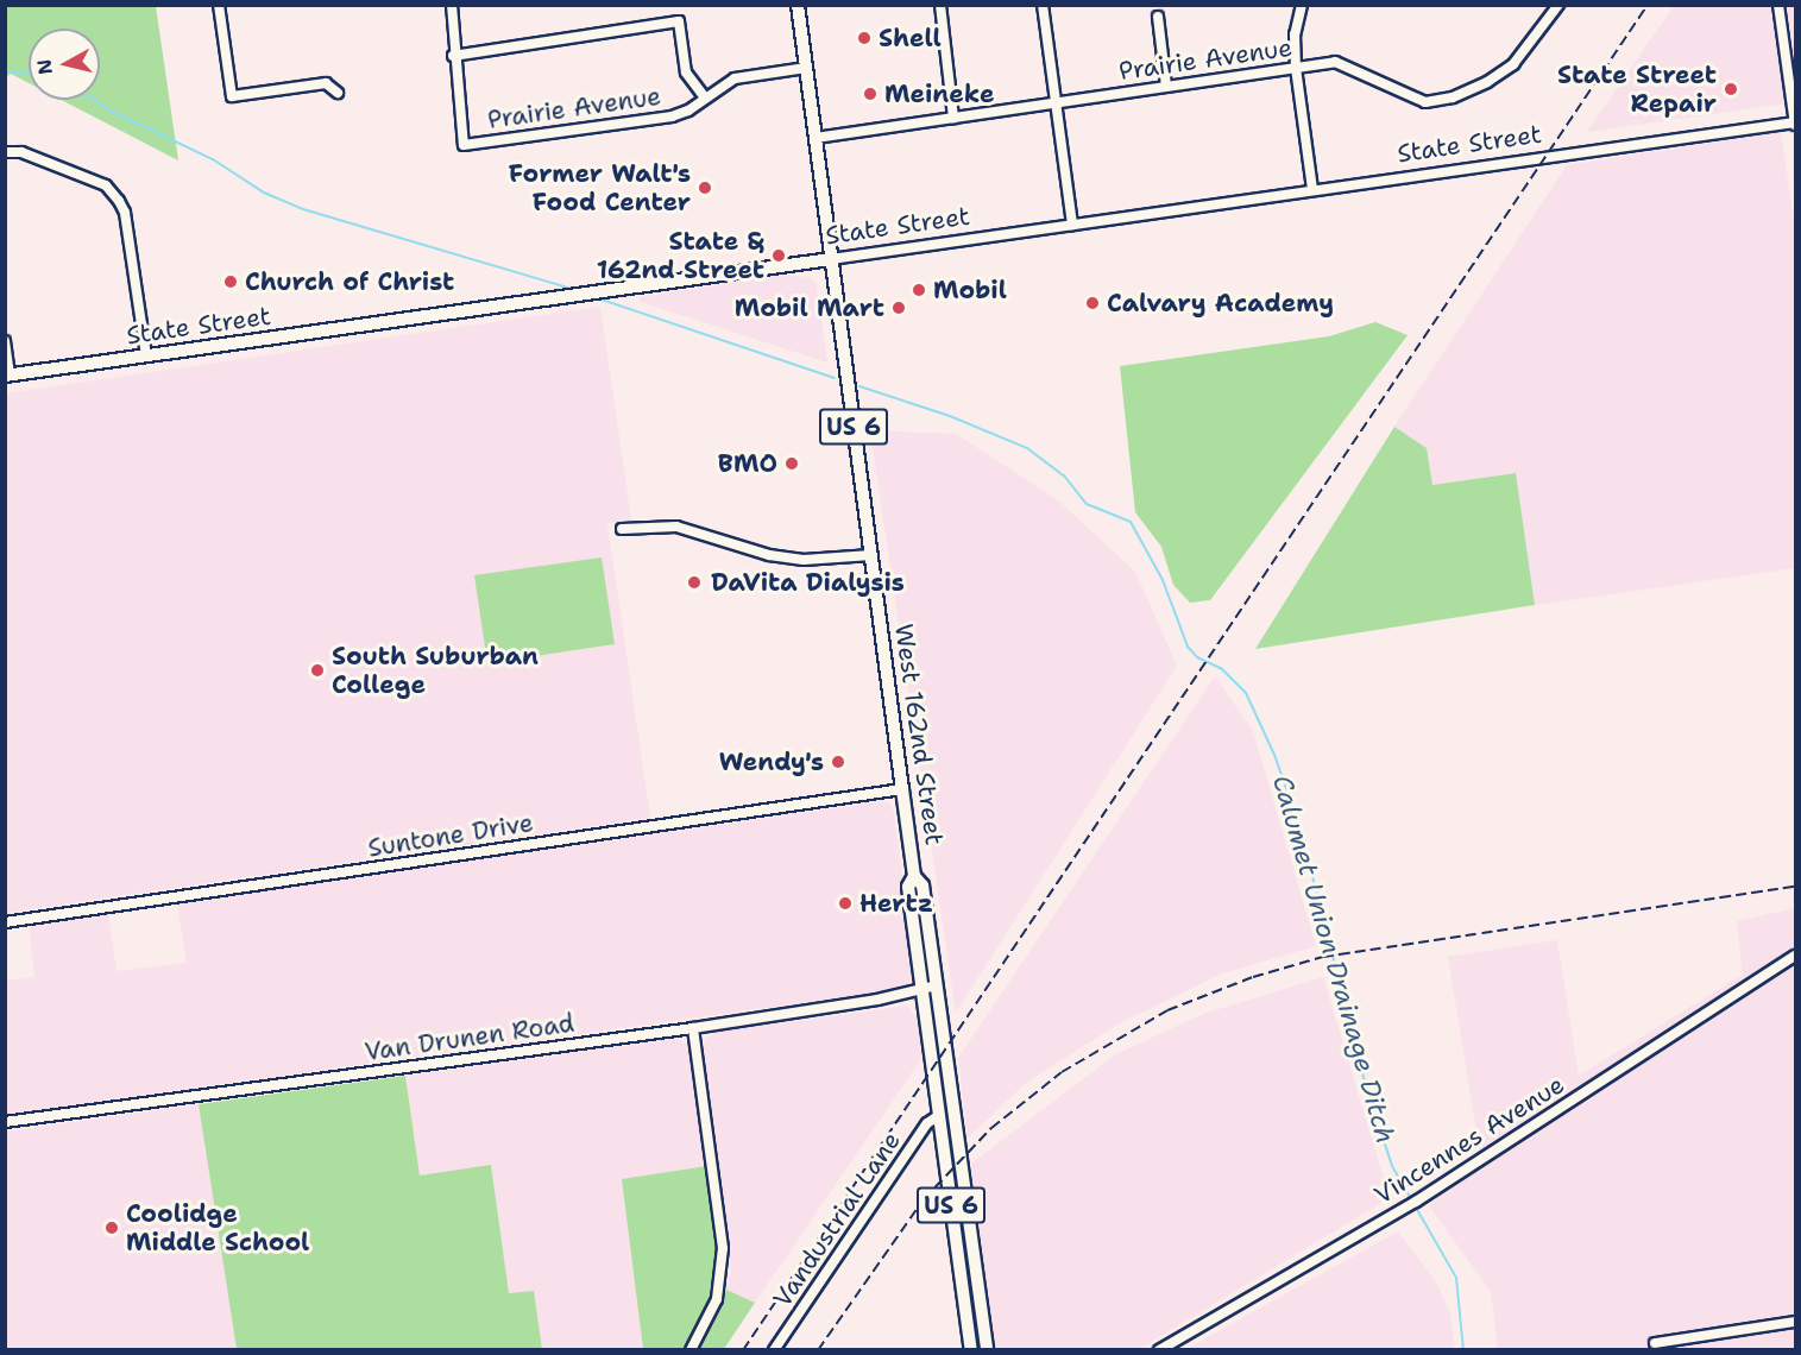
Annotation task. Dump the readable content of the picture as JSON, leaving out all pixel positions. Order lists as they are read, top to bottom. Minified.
{"streets":{"main road":["State Street","US 6","West 162nd Street"],"street":["Prairie Avenue","Suntone Drive","Van Drunen Road","Vincennes Avenue","Vandustrial Lane"]},"crossings":[["Prairie Avenue","US 6"],["State Street","US 6"],["State Street","West 162nd Street"],["US 6","West 162nd Street"],["West 162nd Street","Suntone Drive"],["West 162nd Street","Van Drunen Road"],["West 162nd Street","Vandustrial Lane"]],"water":["Calumet Union Drainage Ditch"],"places":["Shell","State Street Repair","Meineke","Former Walt's Food Center","State & 162nd Street","Church of Christ","Mobil","Calvary Academy","Mobil Mart","BMO","DaVita Dialysis","South Suburban College","Wendy's","Hertz","Coolidge Middle School"],"north":"left"}
